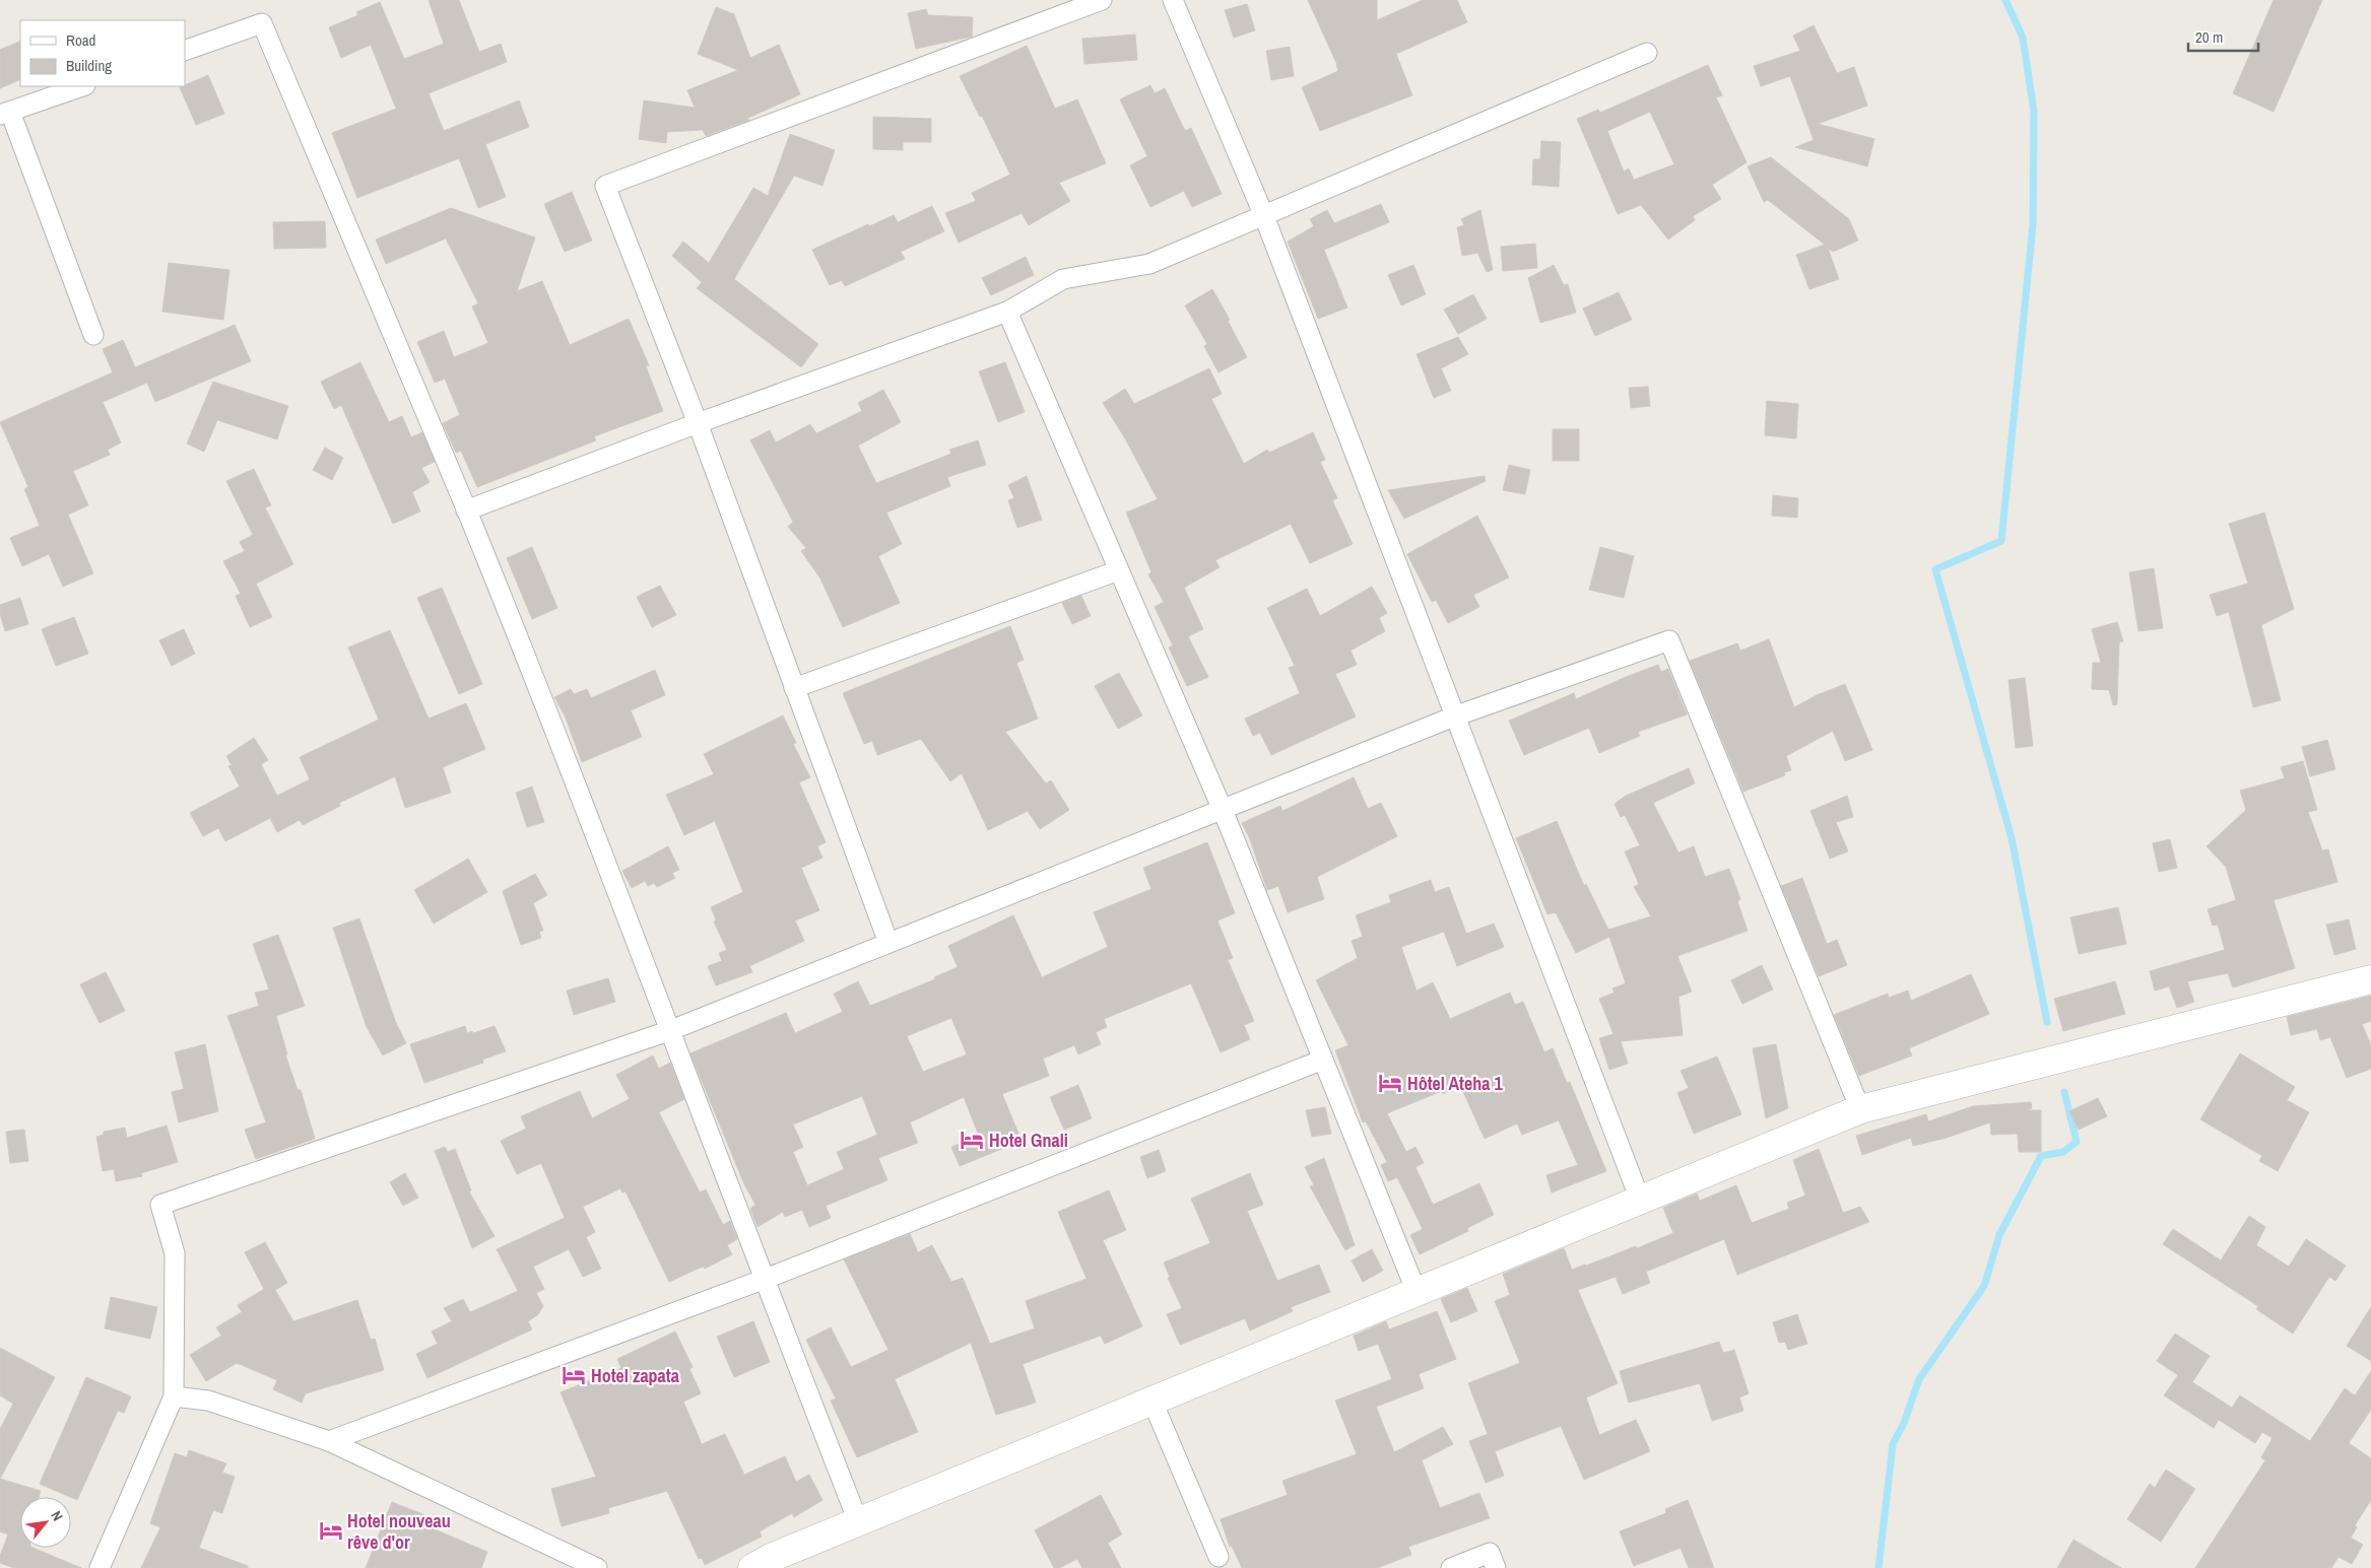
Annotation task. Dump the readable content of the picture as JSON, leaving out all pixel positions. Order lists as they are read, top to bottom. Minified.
{"places":{"hotel":["Hôtel Ateha 1","Hotel Gnali","Hotel zapata","Hotel nouveau rêve d'or"]},"legend":["Road","Building"],"scale_bar":"20 m","north":"top right"}
